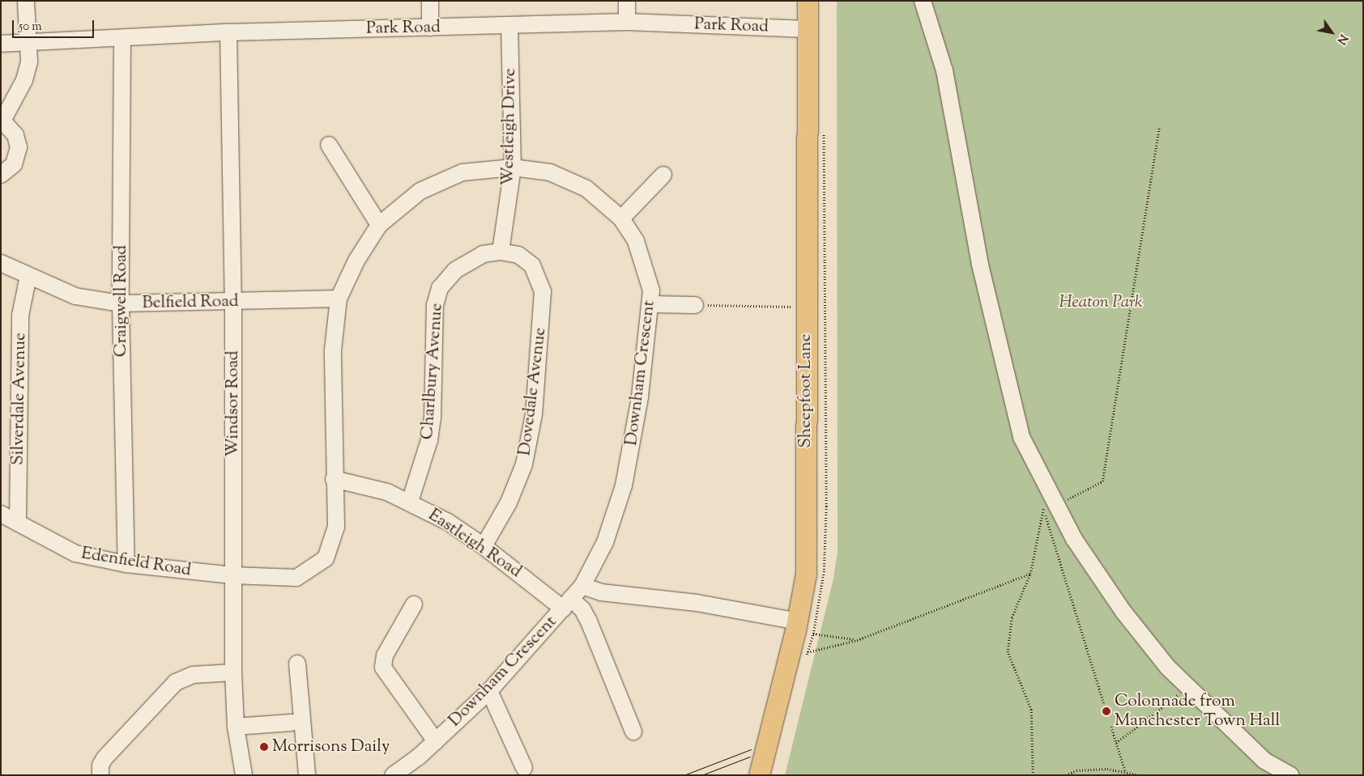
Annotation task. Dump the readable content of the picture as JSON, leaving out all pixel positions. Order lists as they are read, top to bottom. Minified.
{"streets":{"main road":["Sheepfoot Lane"],"street":["Park Road","Westleigh Drive","Craigwell Road","Belfield Road","Charlbury Avenue","Downham Crescent","Dovedale Avenue","Silverdale Avenue","Windsor Road","Eastleigh Road","Edenfield Road"]},"crossings":[["Park Road","Westleigh Drive"],["Park Road","Craigwell Road"],["Park Road","Sheepfoot Lane"],["Park Road","Windsor Road"],["Westleigh Drive","Charlbury Avenue"],["Westleigh Drive","Downham Crescent"],["Westleigh Drive","Dovedale Avenue"],["Craigwell Road","Belfield Road"],["Craigwell Road","Edenfield Road"],["Belfield Road","Downham Crescent"],["Belfield Road","Silverdale Avenue"],["Belfield Road","Windsor Road"],["Charlbury Avenue","Dovedale Avenue"],["Charlbury Avenue","Eastleigh Road"],["Downham Crescent","Windsor Road"],["Downham Crescent","Eastleigh Road"],["Downham Crescent","Edenfield Road"],["Dovedale Avenue","Eastleigh Road"],["Silverdale Avenue","Edenfield Road"],["Windsor Road","Edenfield Road"]],"parks":["Heaton Park"],"places":["Colonnade from Manchester Town Hall","Morrisons Daily"],"scale_bar":"50 m","north":"bottom right"}
